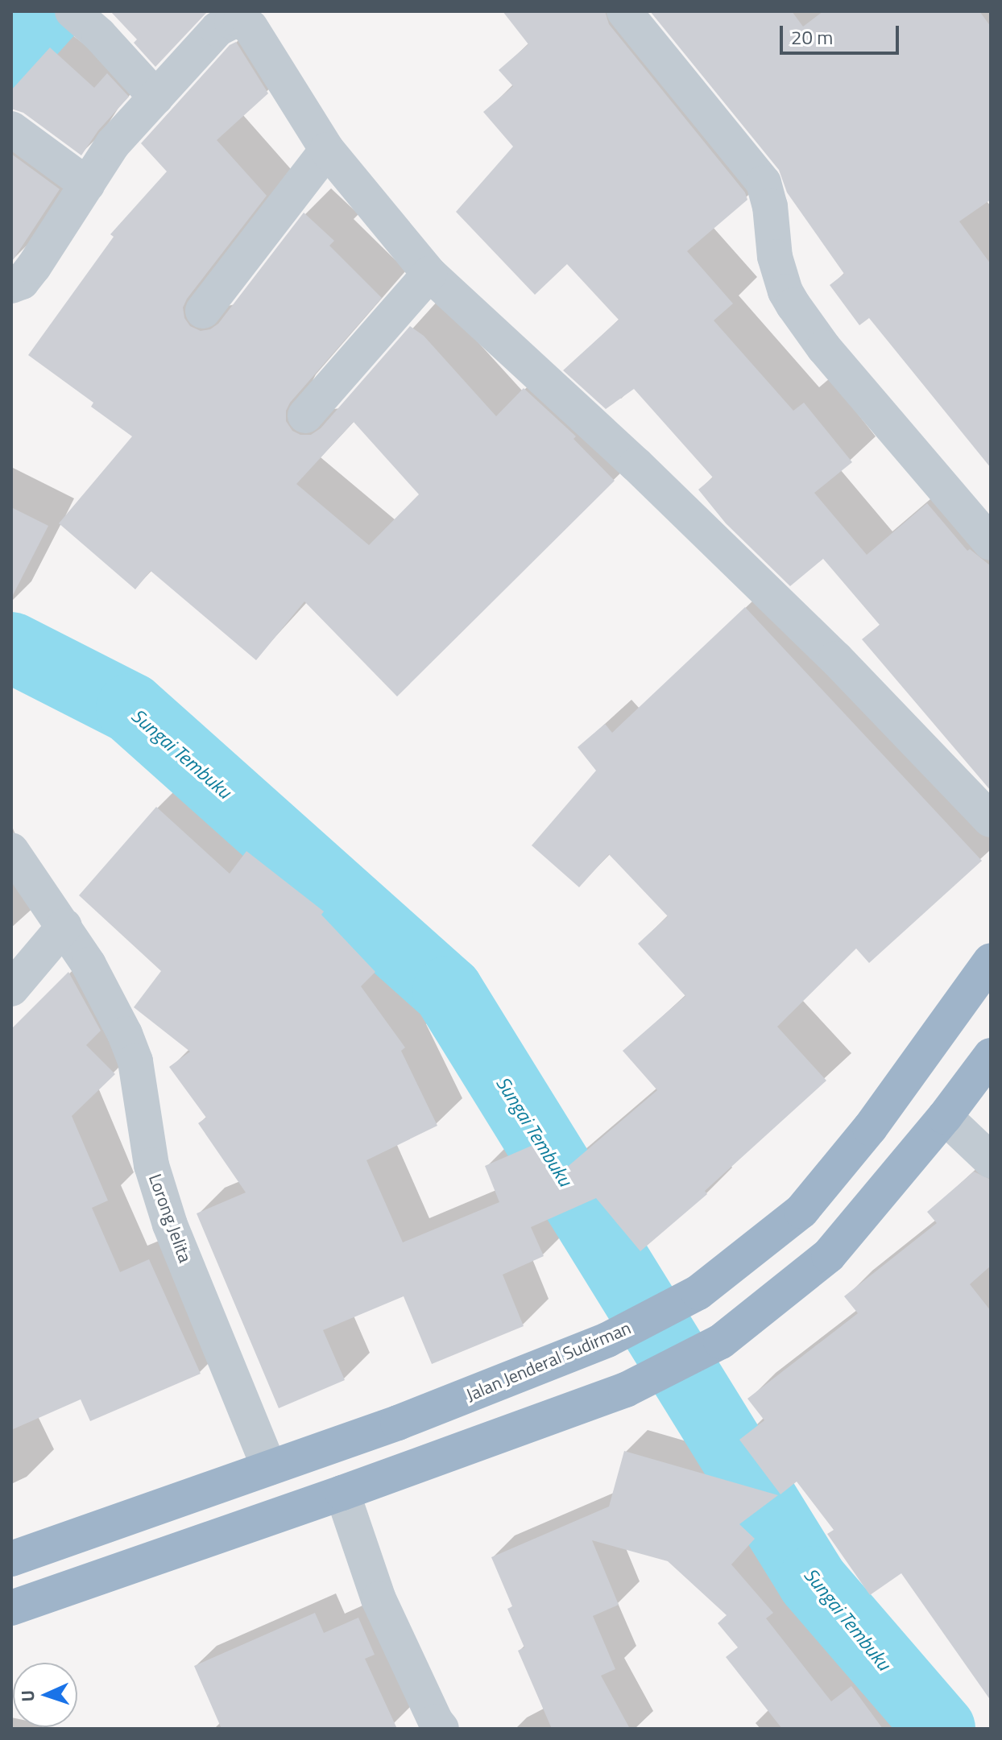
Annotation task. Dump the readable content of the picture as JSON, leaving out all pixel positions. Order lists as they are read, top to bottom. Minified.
{"streets":{"highway":["Jalan Jenderal Sudirman"],"street":["Lorong Jelita"]},"crossings":[["Lorong Jelita","Jalan Jenderal Sudirman"]],"water":["Sungai Tembuku"],"scale_bar":"20 m","north":"left"}
